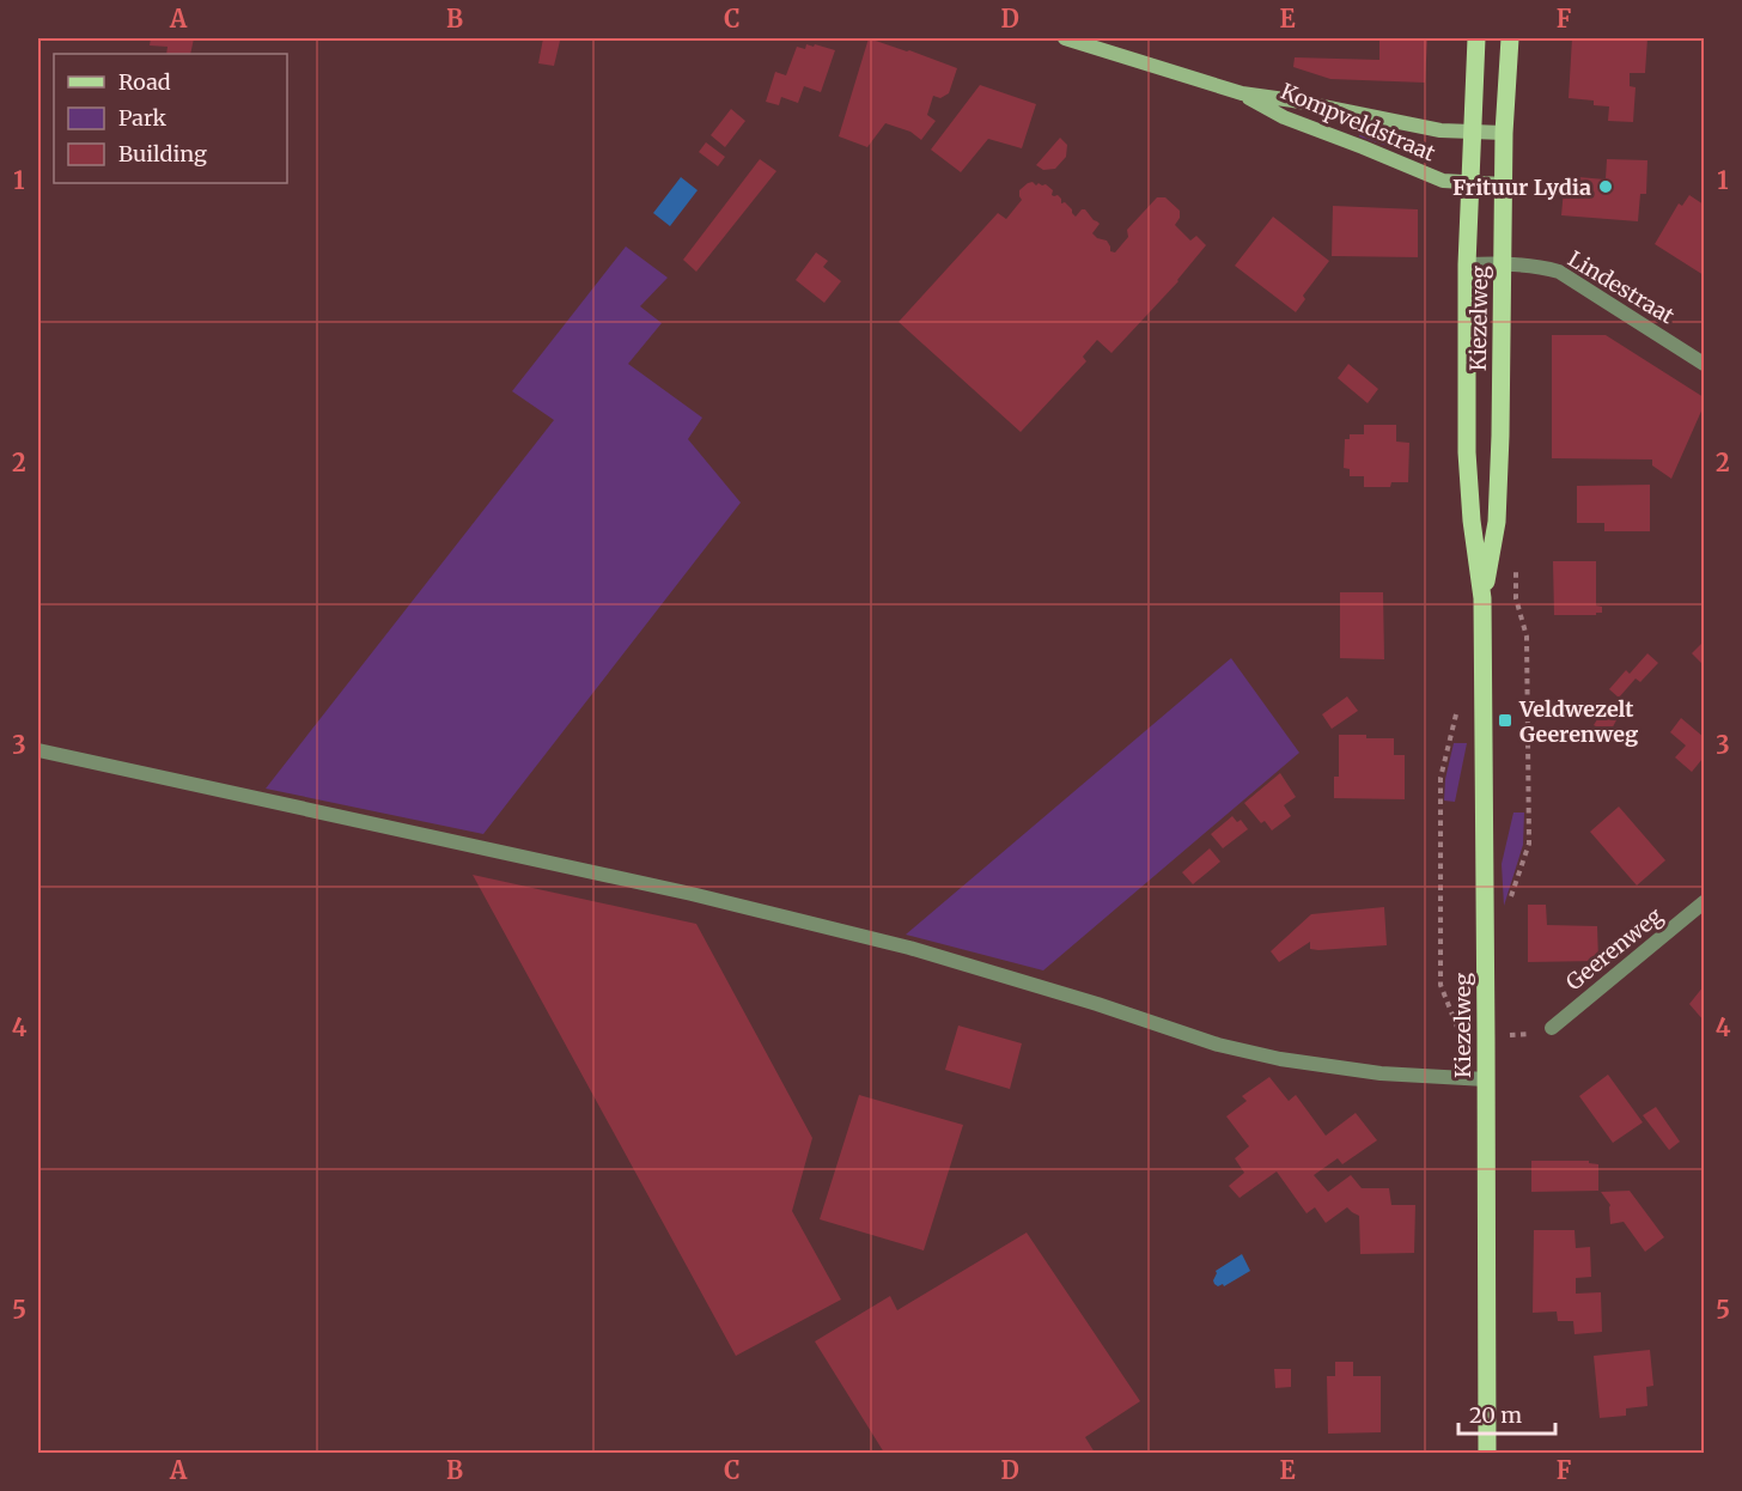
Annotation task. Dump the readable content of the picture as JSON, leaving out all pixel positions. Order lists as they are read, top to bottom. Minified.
{"streets":{"main road":["Kiezelweg"],"street":["Kompveldstraat","Lindestraat","Geerenweg"]},"crossings":[["Kompveldstraat","Kiezelweg"],["Lindestraat","Kiezelweg"]],"places":{"other":["Frituur Lydia"],"transit":["Veldwezelt Geerenweg"]},"legend":["Road","Park","Building"],"scale_bar":"20 m","grid":{"columns":["A","B","C","D","E","F"],"rows":["1","2","3","4","5"]}}
